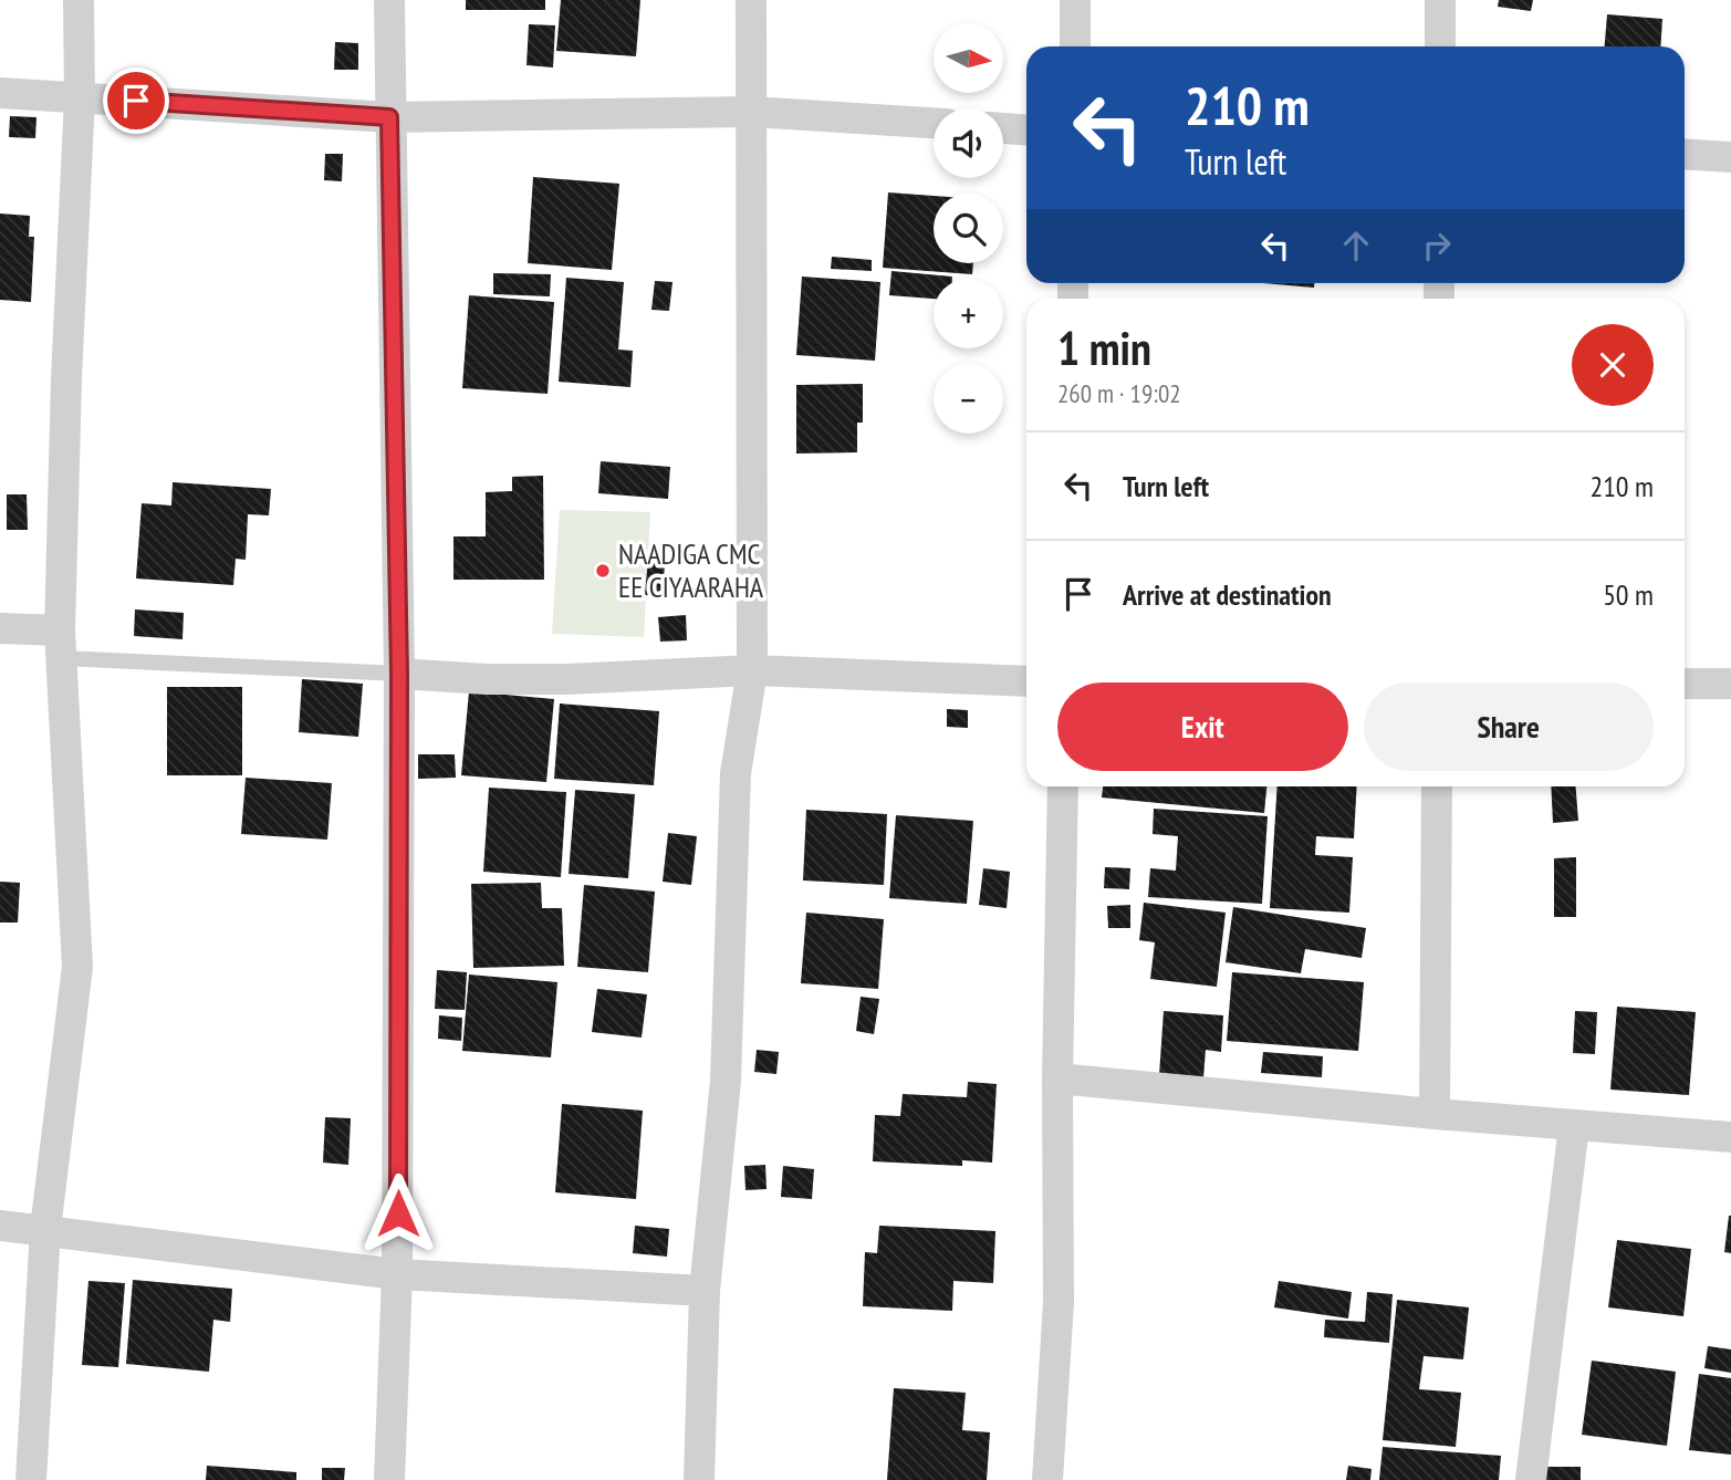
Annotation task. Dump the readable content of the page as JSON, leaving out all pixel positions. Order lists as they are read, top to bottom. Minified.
{"places":["NAADIGA CMC EE CIYAARAHA"],"north":"right","page":{"map_buttons":["+","−"],"turn":["210 m","Turn left"],"heading":["1 min","260 m · 19:02"],"list":[{"name":"Turn left","value":"210 m"},{"name":"Arrive at destination","value":"50 m"}],"buttons":["Exit","Share"]}}
